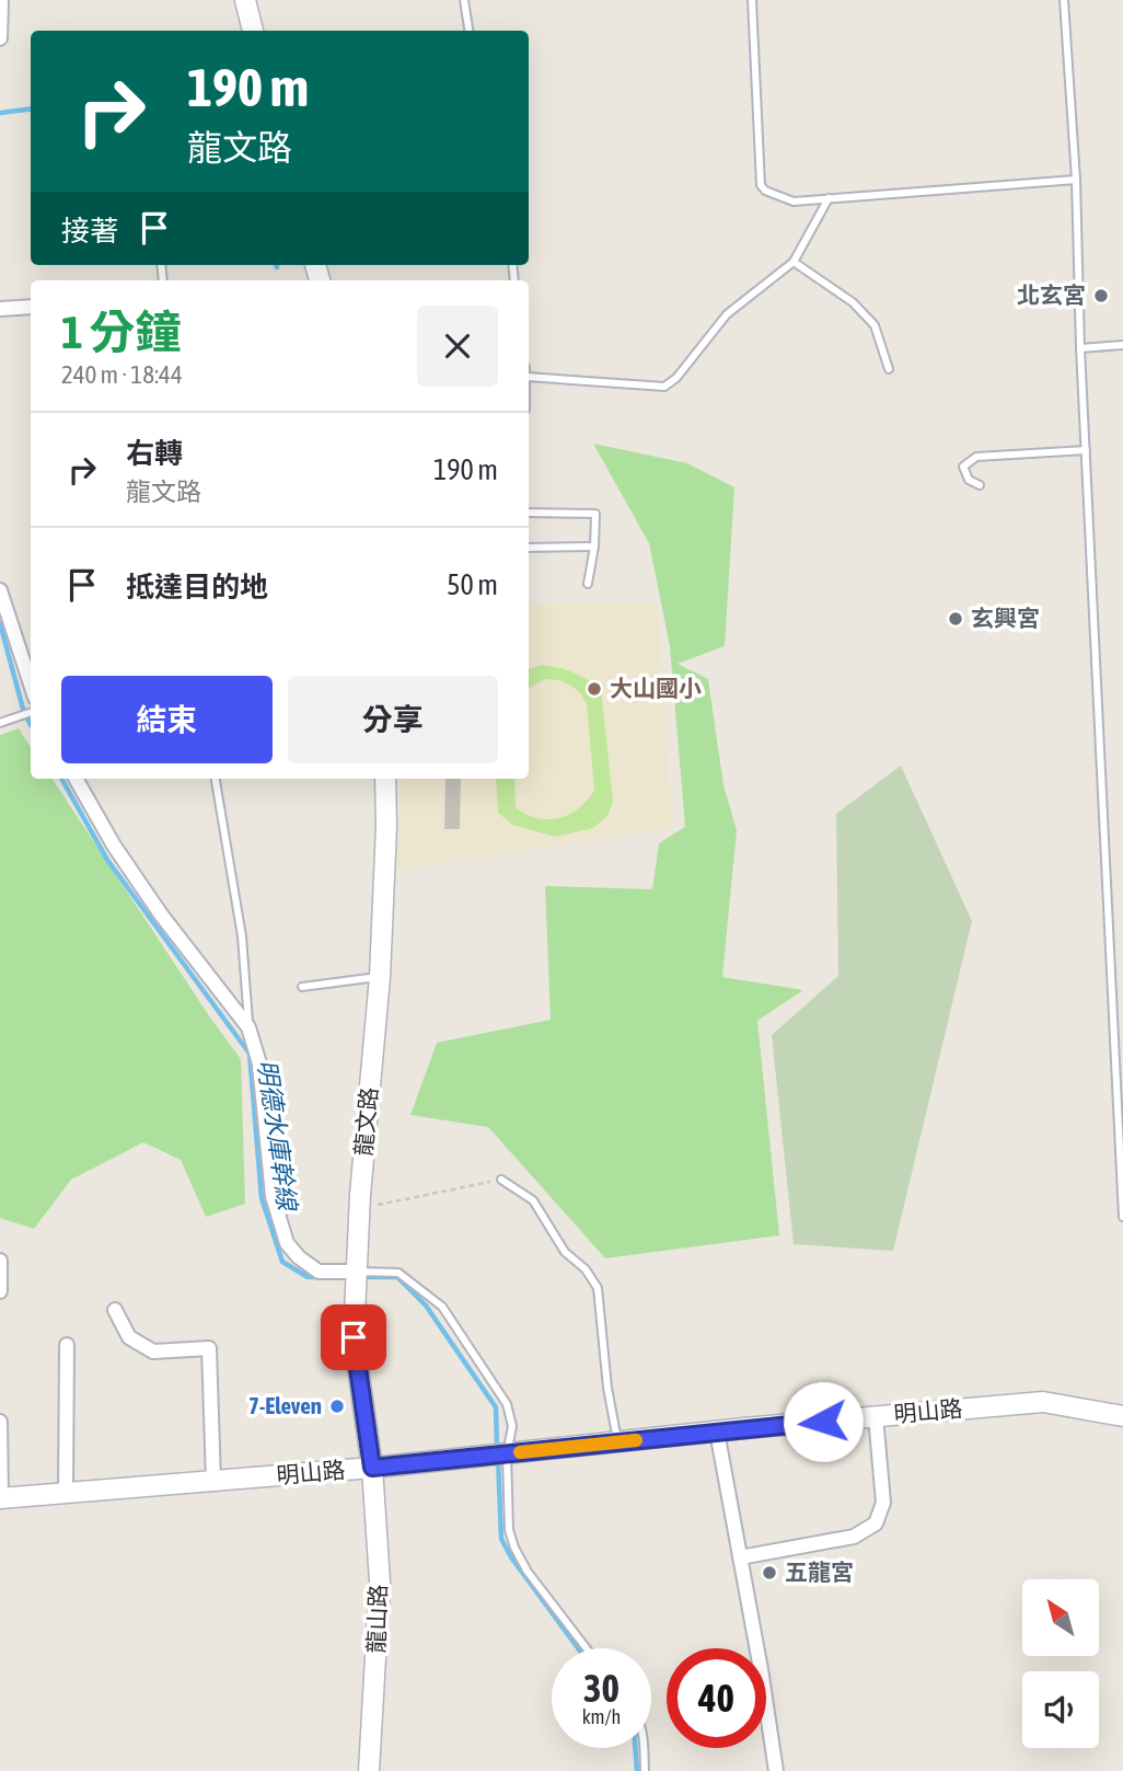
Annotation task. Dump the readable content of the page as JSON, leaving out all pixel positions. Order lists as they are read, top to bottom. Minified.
{"streets":{"street":["龍文路","明山路","龍山路"]},"crossings":[["龍文路","明山路"],["龍文路","龍山路"],["明山路","龍山路"]],"water":["明德水庫幹線"],"places":["北玄宮","玄興宮","大山國小","7-Eleven","五龍宮"],"north":"top left","page":{"turn":["190 m","龍文路"],"then":"接著","heading":["1 分鐘","240 m · 18:44"],"list":[{"name":"右轉","note":"龍文路","value":"190 m"},{"name":"抵達目的地","value":"50 m"}],"buttons":["結束","分享"],"speed":"30 km/h","limit":"40"}}
